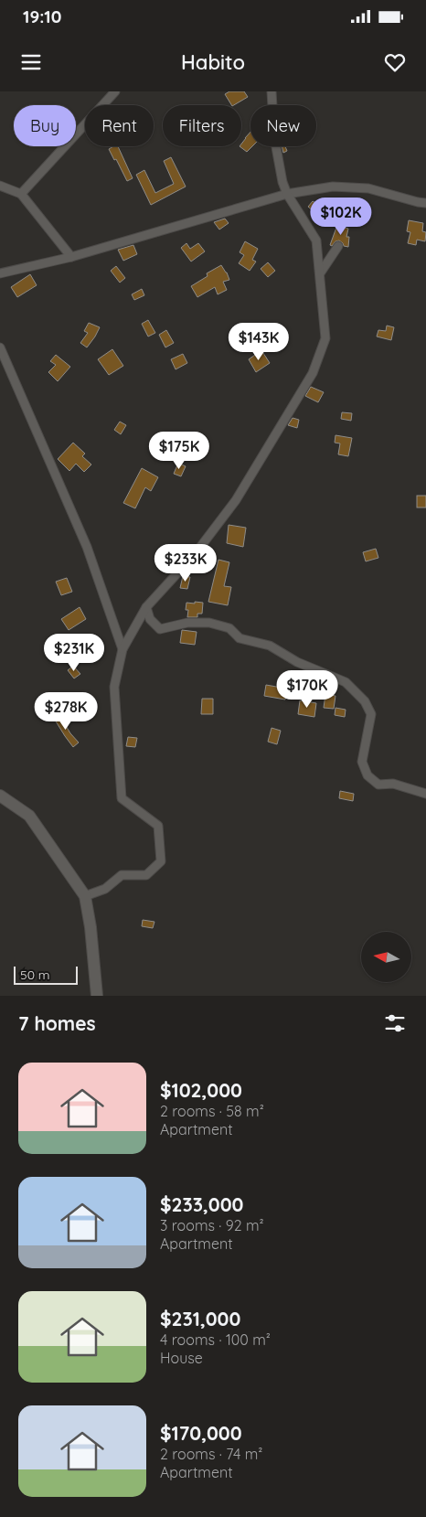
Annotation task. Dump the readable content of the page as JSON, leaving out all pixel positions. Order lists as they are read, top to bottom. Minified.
{"scale_bar":"50 m","north":"left","page":{"status":"19:10","header":"Habito","chip":["Buy","Rent","Filters","New"],"price":["$102K","$143K","$175K","$233K","$231K","$170K","$278K"],"scale":"50 m","heading":"7 homes","list":[{"name":"$102,000","note":"2 rooms · 58 m² · Apartment"},{"name":"$233,000","note":"3 rooms · 92 m² · Apartment"},{"name":"$231,000","note":"4 rooms · 100 m² · House"},{"name":"$170,000","note":"2 rooms · 74 m² · Apartment"}]}}
